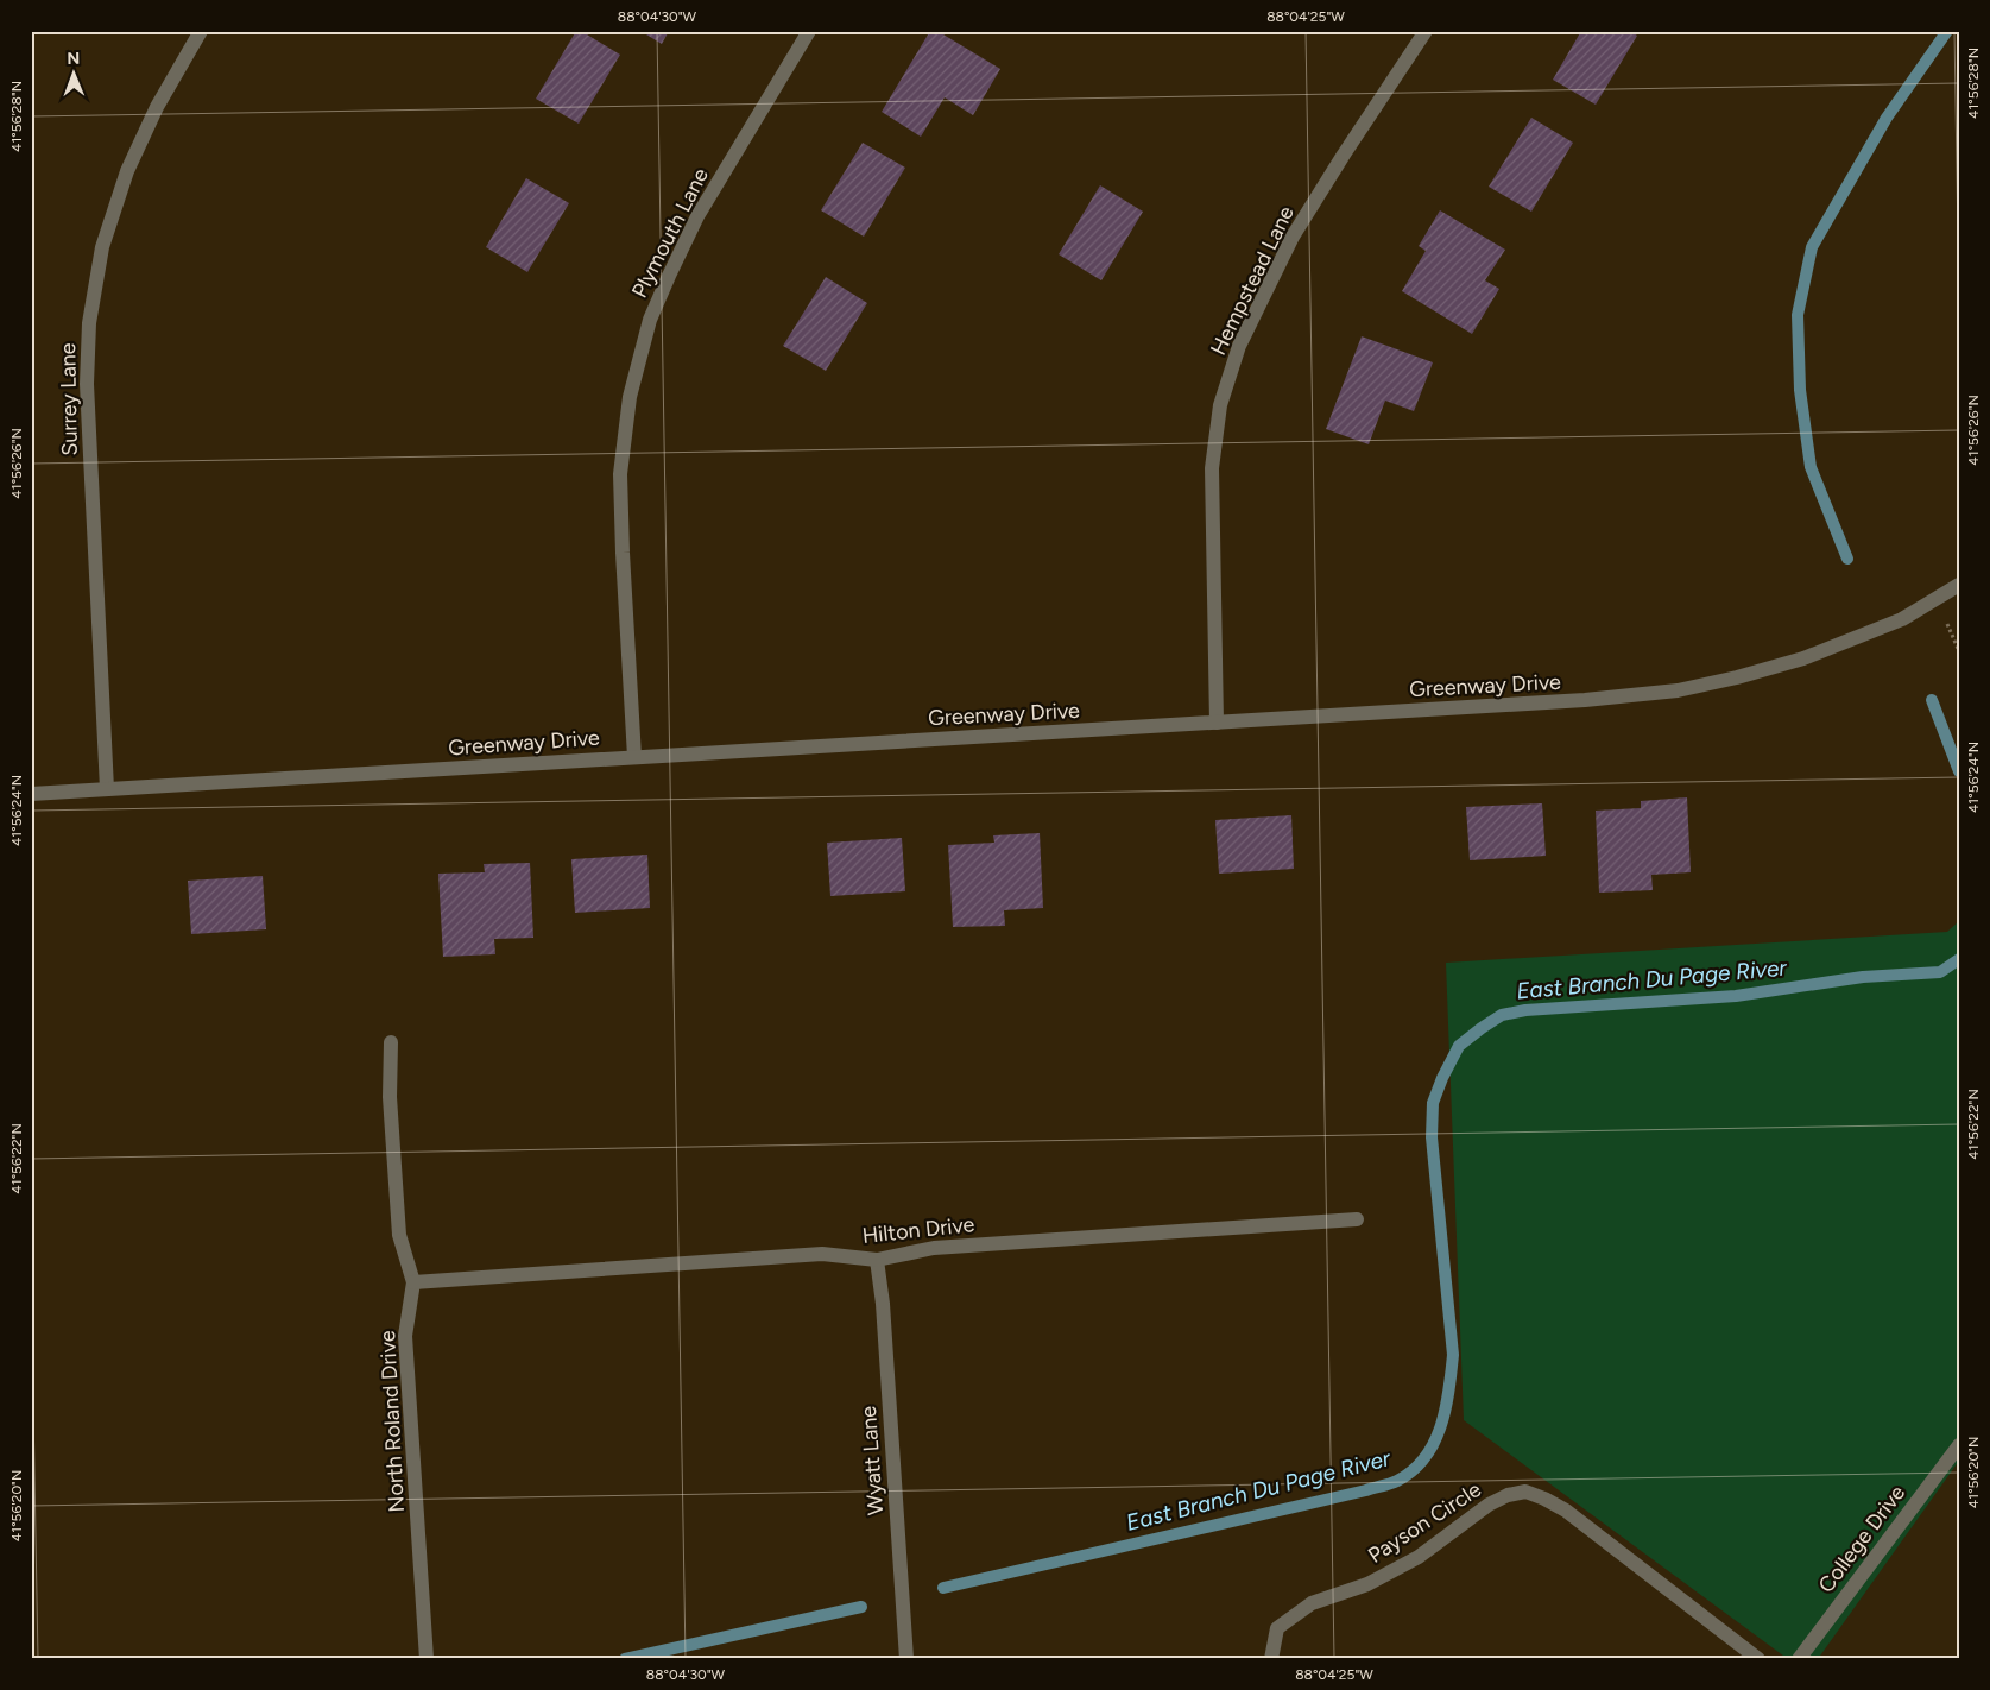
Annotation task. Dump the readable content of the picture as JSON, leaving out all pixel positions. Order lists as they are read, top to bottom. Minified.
{"streets":{"street":["Plymouth Lane","Hempstead Lane","Surrey Lane","Greenway Drive","Hilton Drive","North Roland Drive","Wyatt Lane","Payson Circle","College Drive"]},"crossings":[["Plymouth Lane","Greenway Drive"],["Hempstead Lane","Greenway Drive"],["Surrey Lane","Greenway Drive"],["Hilton Drive","North Roland Drive"],["Hilton Drive","Wyatt Lane"]],"water":["East Branch Du Page River"],"north":"top","coordinates":["88°04'30\"W","88°04'25\"W","41°56'28\"N","41°56'26\"N","41°56'24\"N","41°56'22\"N","41°56'20\"N"]}
